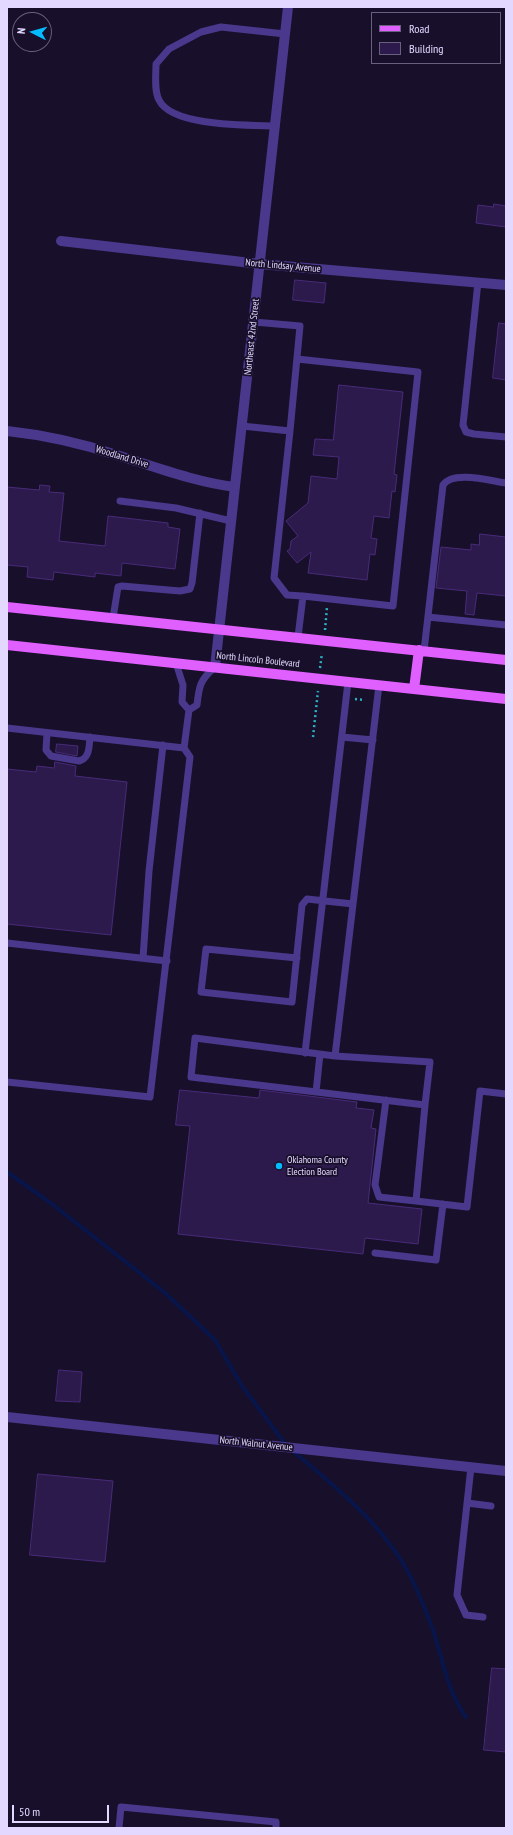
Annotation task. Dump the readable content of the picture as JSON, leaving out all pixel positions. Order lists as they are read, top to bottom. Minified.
{"streets":{"main road":["North Lincoln Boulevard"],"street":["North Lindsay Avenue","Northeast 42nd Street","Woodland Drive","North Walnut Avenue"]},"crossings":[["North Lindsay Avenue","Northeast 42nd Street"],["Northeast 42nd Street","Woodland Drive"],["Northeast 42nd Street","North Lincoln Boulevard"]],"places":["Oklahoma County Election Board"],"legend":["Road","Building"],"scale_bar":"50 m","north":"left"}
